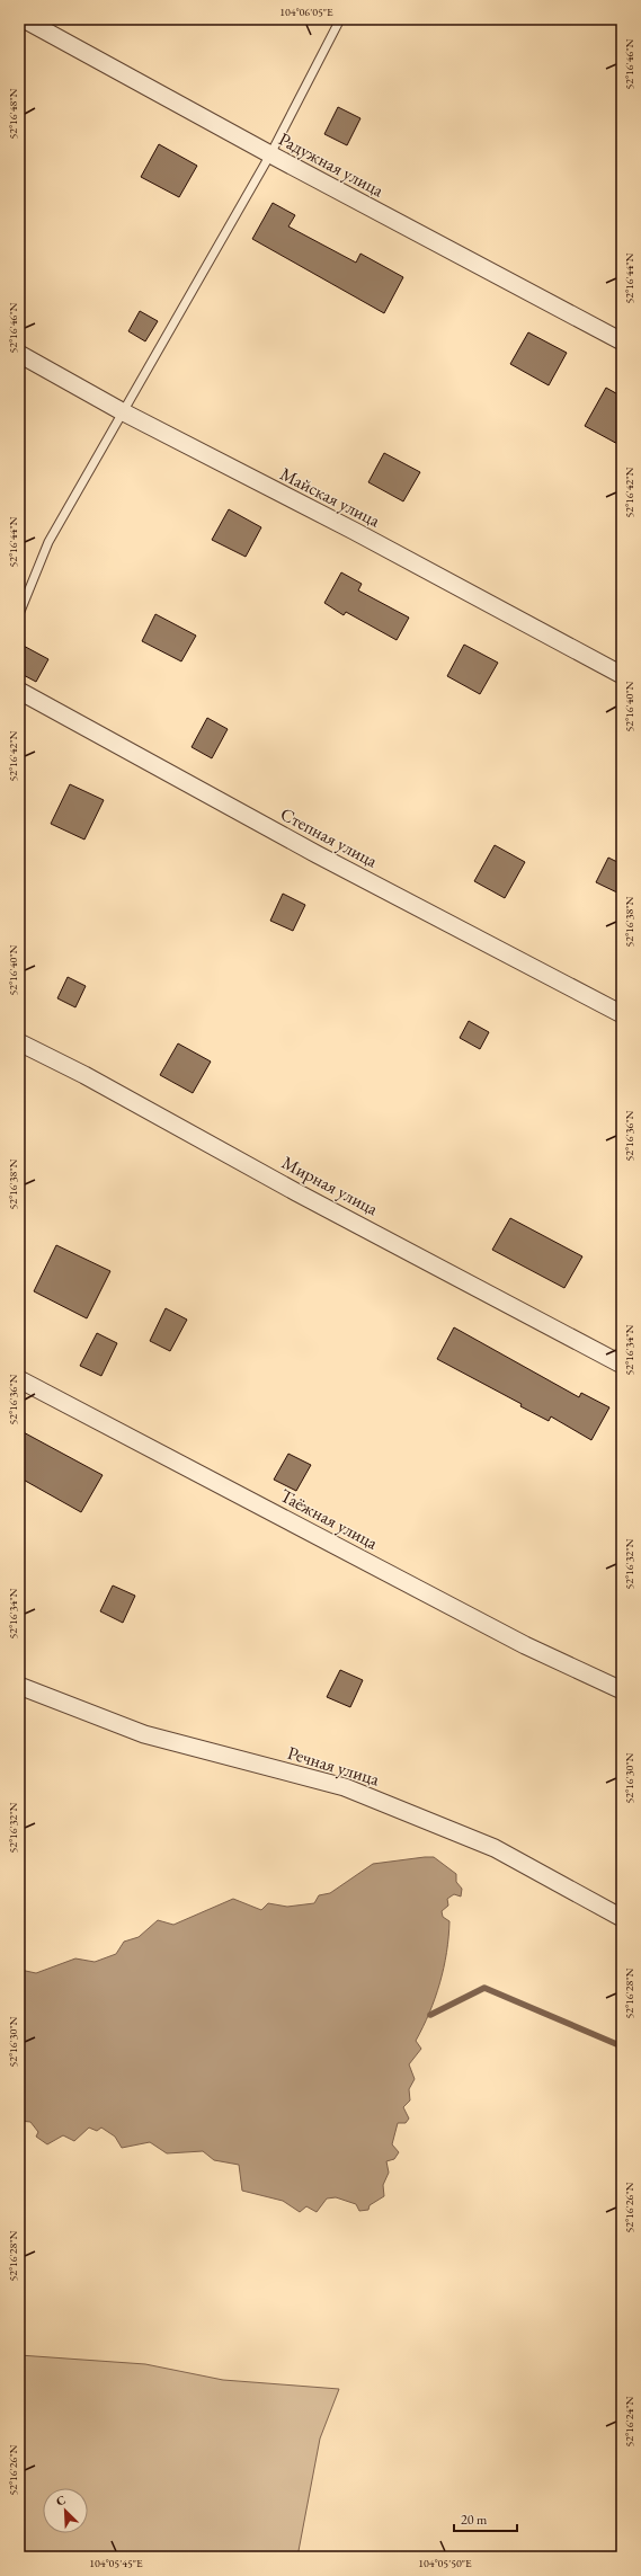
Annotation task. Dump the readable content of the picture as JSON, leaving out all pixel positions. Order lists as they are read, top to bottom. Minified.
{"streets":{"street":["Радужная улица","Майская улица","Степная улица","Мирная улица","Таёжная улица","Речная улица"]},"scale_bar":"20 m","north":"top left","coordinates":["104°06'05\"E","52°16'46\"N","52°16'48\"N","52°16'44\"N","52°16'42\"N","52°16'40\"N","52°16'38\"N","52°16'36\"N","52°16'34\"N","52°16'32\"N","52°16'30\"N","52°16'28\"N","52°16'26\"N","52°16'24\"N","104°05'45\"E","104°05'50\"E"]}
